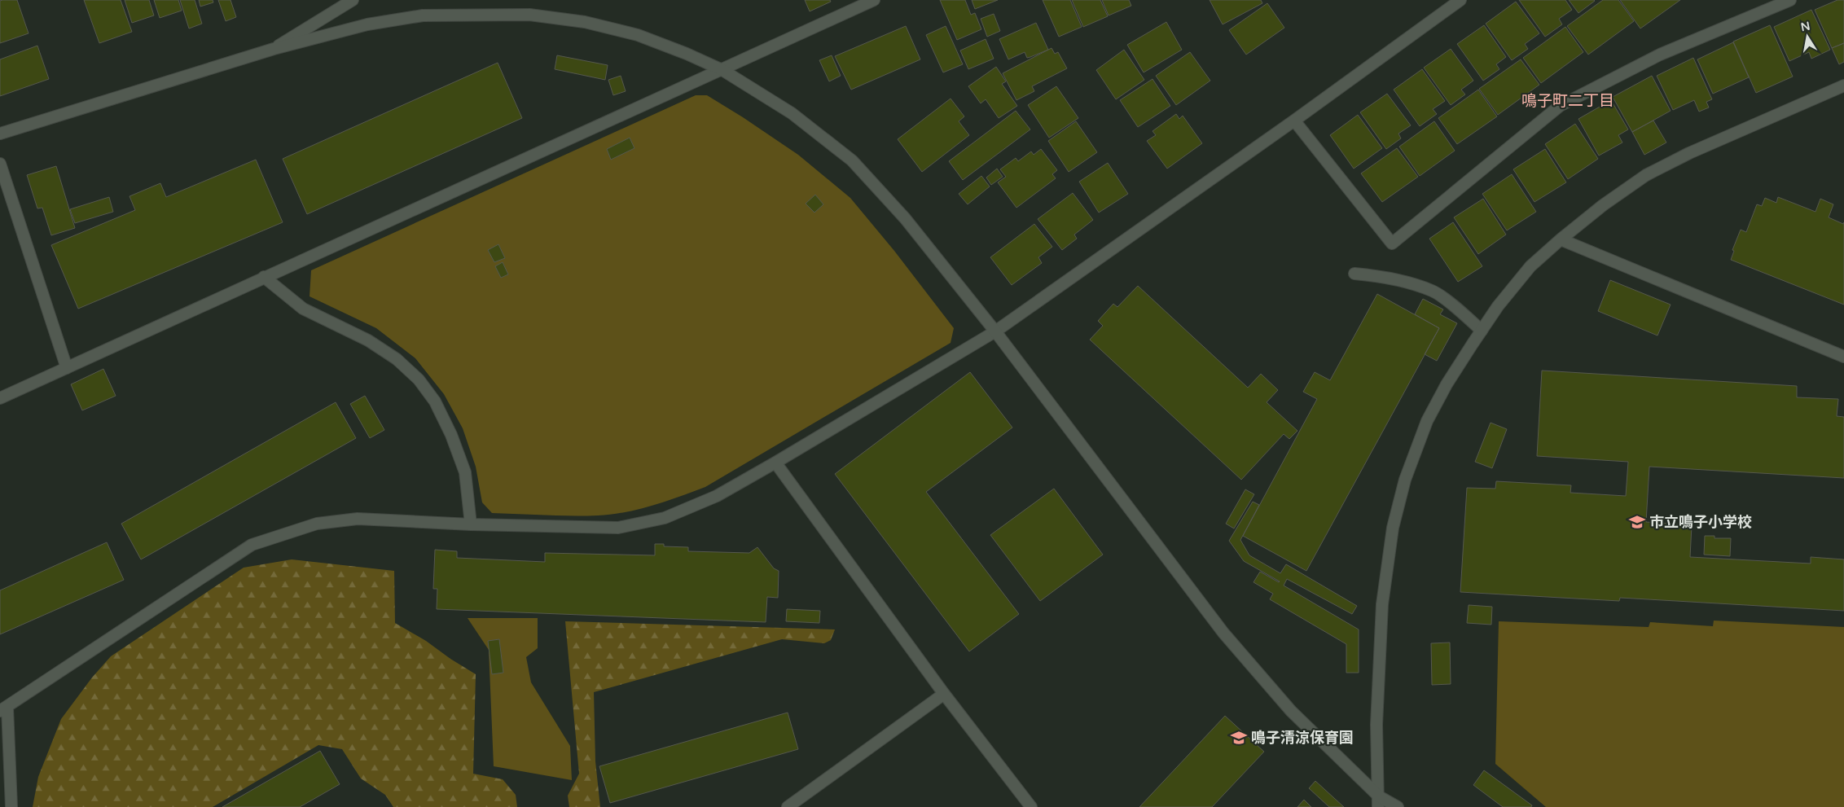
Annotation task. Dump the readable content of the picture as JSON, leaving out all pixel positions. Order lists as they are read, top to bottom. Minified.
{"districts":["鳴子町二丁目"],"places":{"school or university":["市立鳴子小学校","鳴子清涼保育園"]},"north":"top"}
